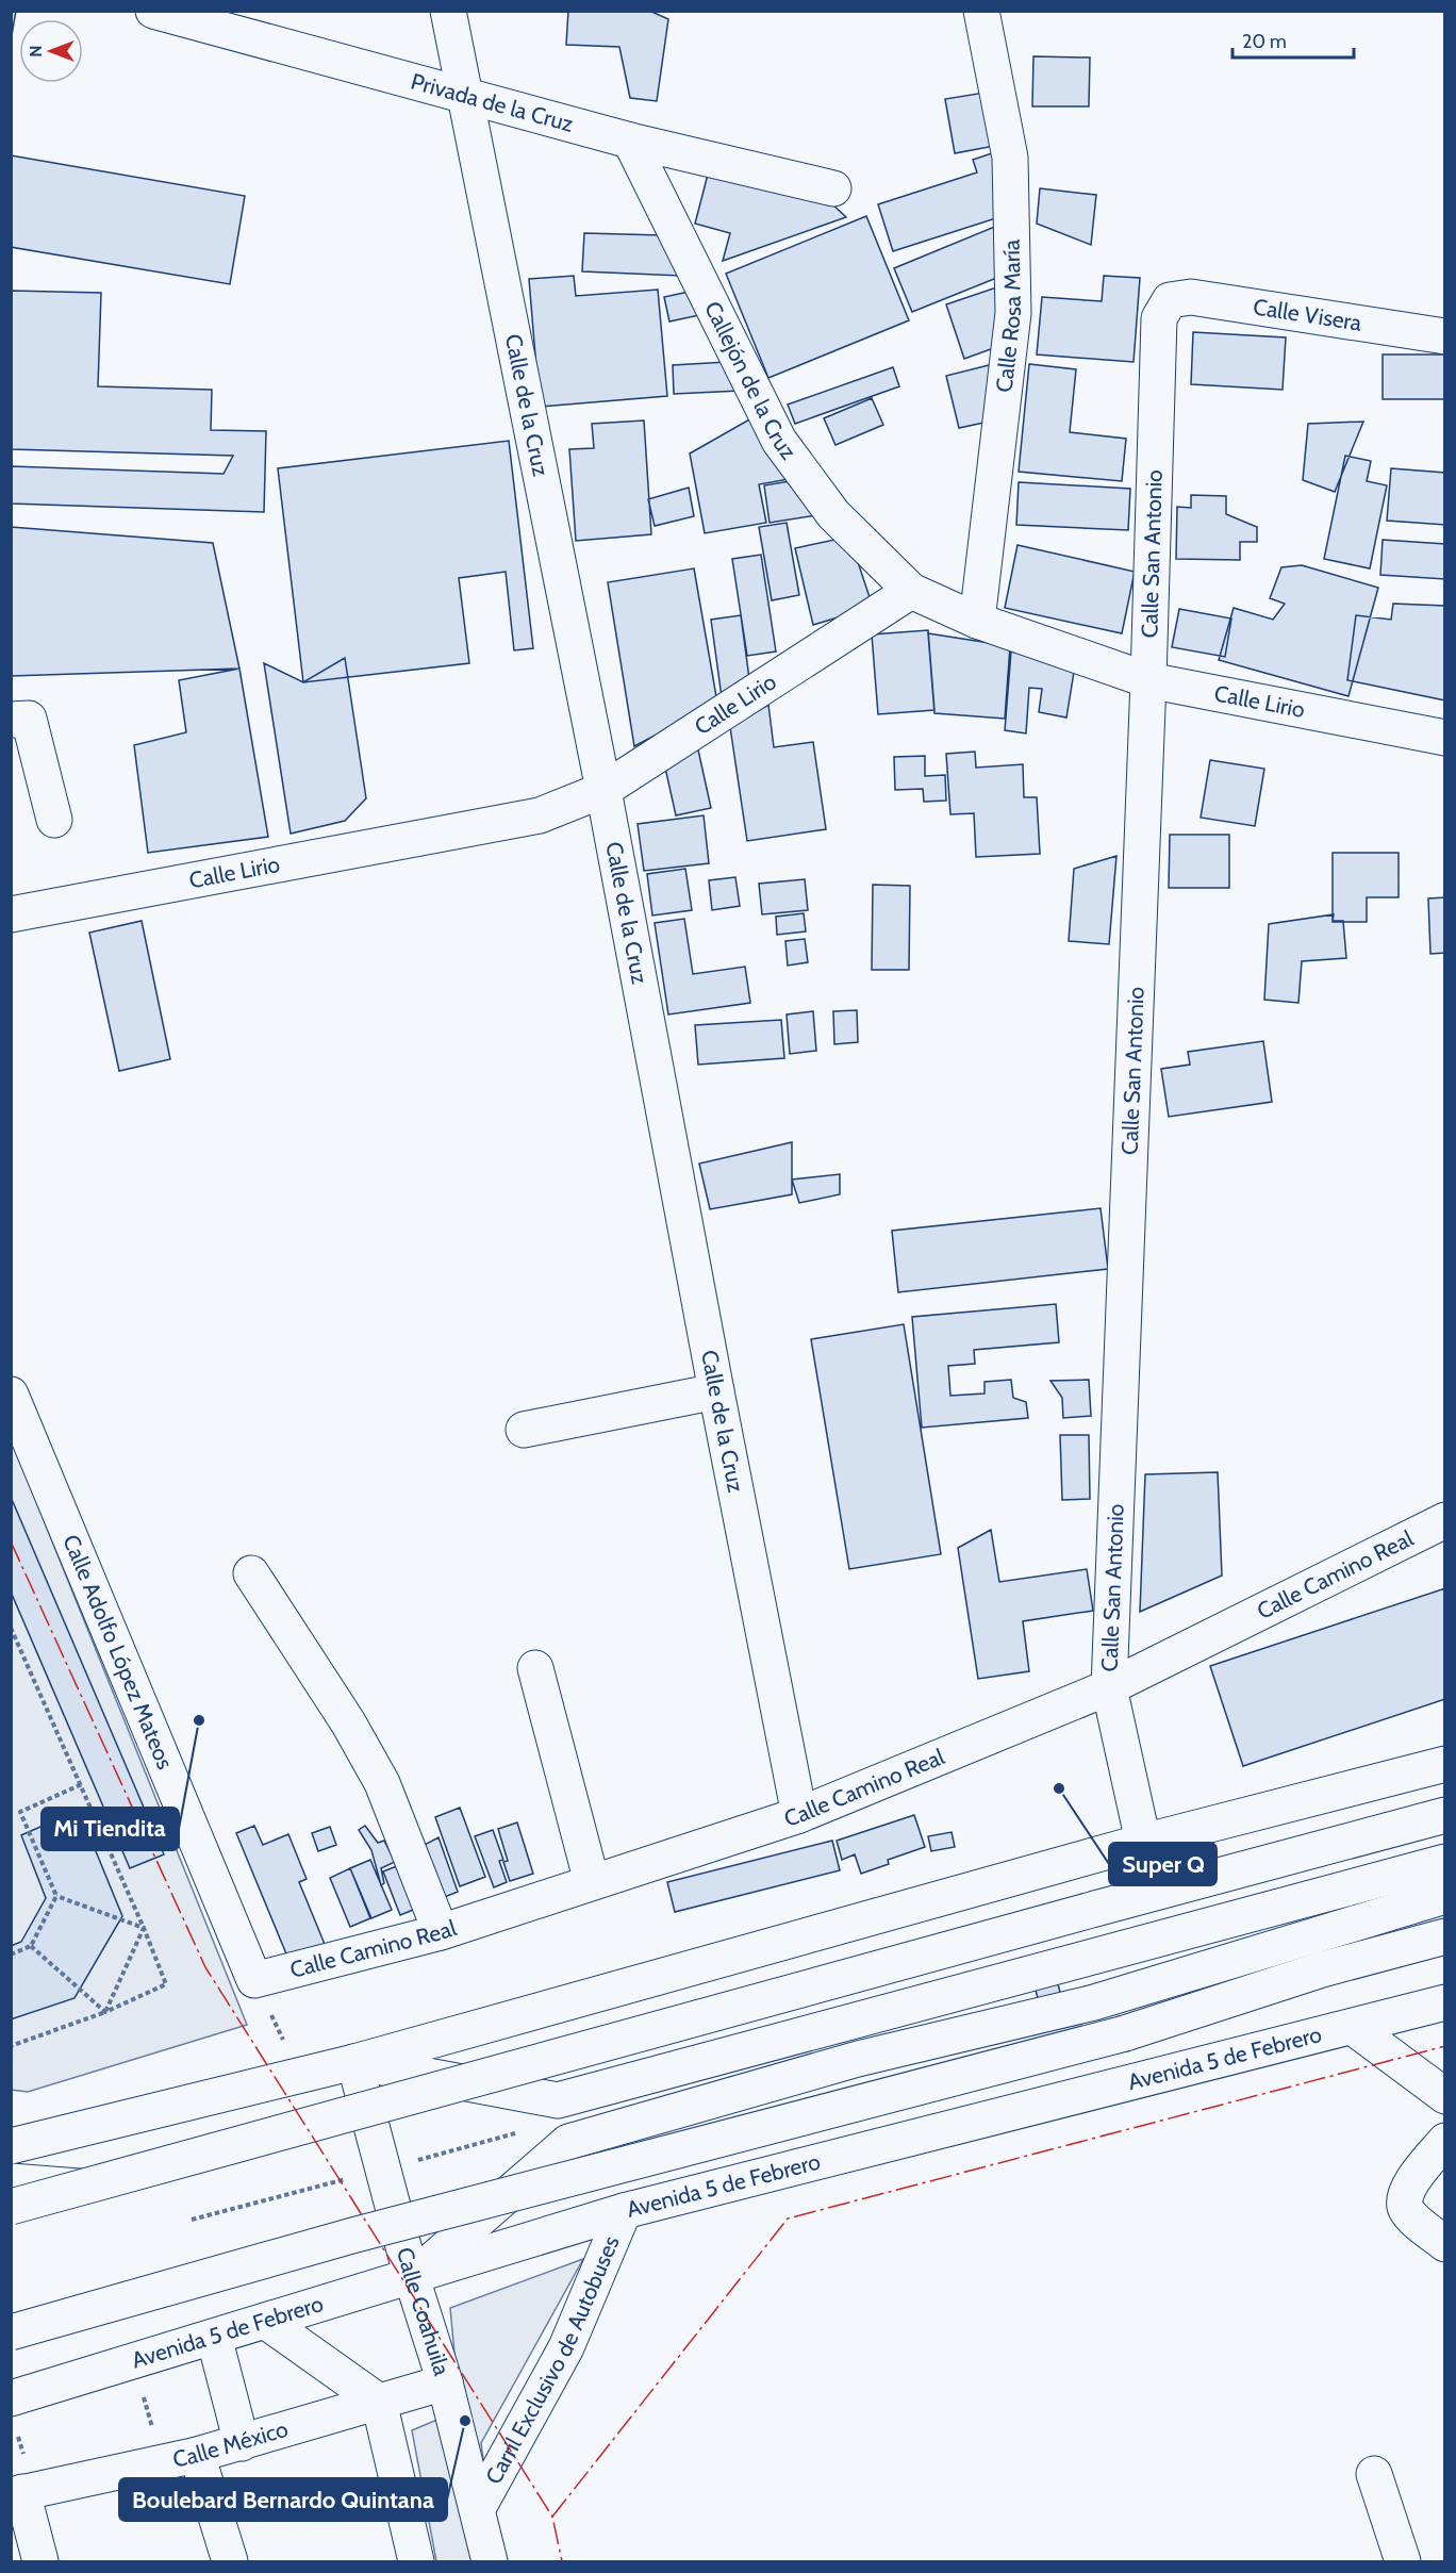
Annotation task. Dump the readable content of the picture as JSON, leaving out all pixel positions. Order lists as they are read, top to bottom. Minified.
{"streets":{"main road":["Privada de la Cruz","Calle Rosa María","Calle Visera","Callejón de la Cruz","Calle de la Cruz","Calle San Antonio","Calle Lirio","Calle Camino Real","Calle Adolfo López Mateos","Avenida 5 de Febrero","Calle Coahuila","Carril Exclusivo de Autobuses","Calle México"]},"crossings":[["Privada de la Cruz","Callejón de la Cruz"],["Privada de la Cruz","Calle de la Cruz"],["Calle Rosa María","Calle Lirio"],["Calle Visera","Calle San Antonio"],["Callejón de la Cruz","Calle Lirio"],["Calle de la Cruz","Calle Lirio"],["Calle de la Cruz","Calle Camino Real"],["Calle San Antonio","Calle Lirio"],["Calle San Antonio","Calle Camino Real"],["Calle Camino Real","Calle Adolfo López Mateos"],["Avenida 5 de Febrero","Calle Coahuila"],["Avenida 5 de Febrero","Carril Exclusivo de Autobuses"],["Calle Coahuila","Carril Exclusivo de Autobuses"],["Calle Coahuila","Calle México"]],"places":["Mi Tiendita","Super Q","Boulebard Bernardo Quintana"],"scale_bar":"20 m","north":"left"}
